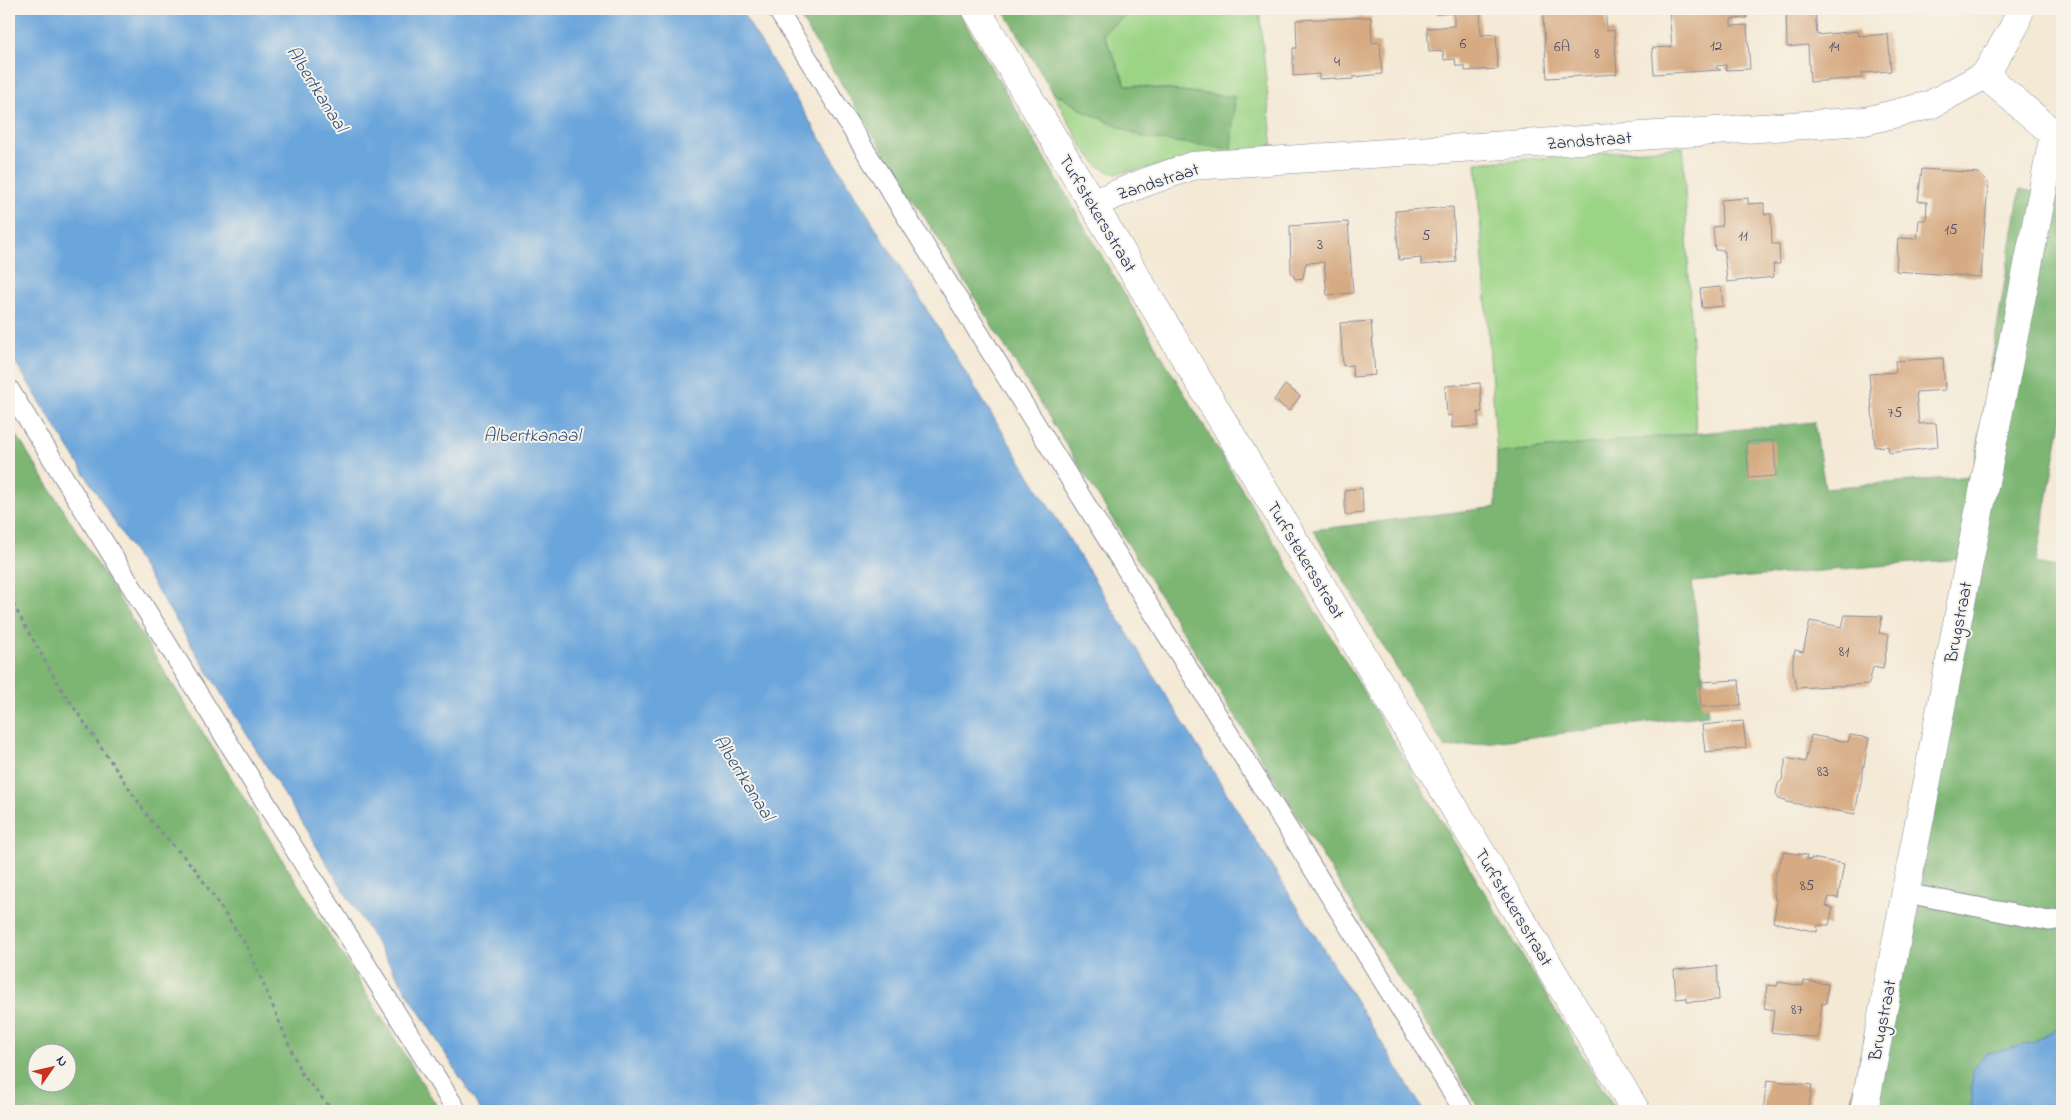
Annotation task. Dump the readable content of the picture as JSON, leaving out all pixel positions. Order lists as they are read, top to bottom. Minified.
{"streets":{"street":["Zandstraat","Turfstekersstraat","Brugstraat"]},"crossings":[["Zandstraat","Turfstekersstraat"]],"water":["Albertkanaal"],"house_numbers":["6","12","6A","14","8","4","15","5","11","3","75","81","83","85","87"],"north":"top right"}
